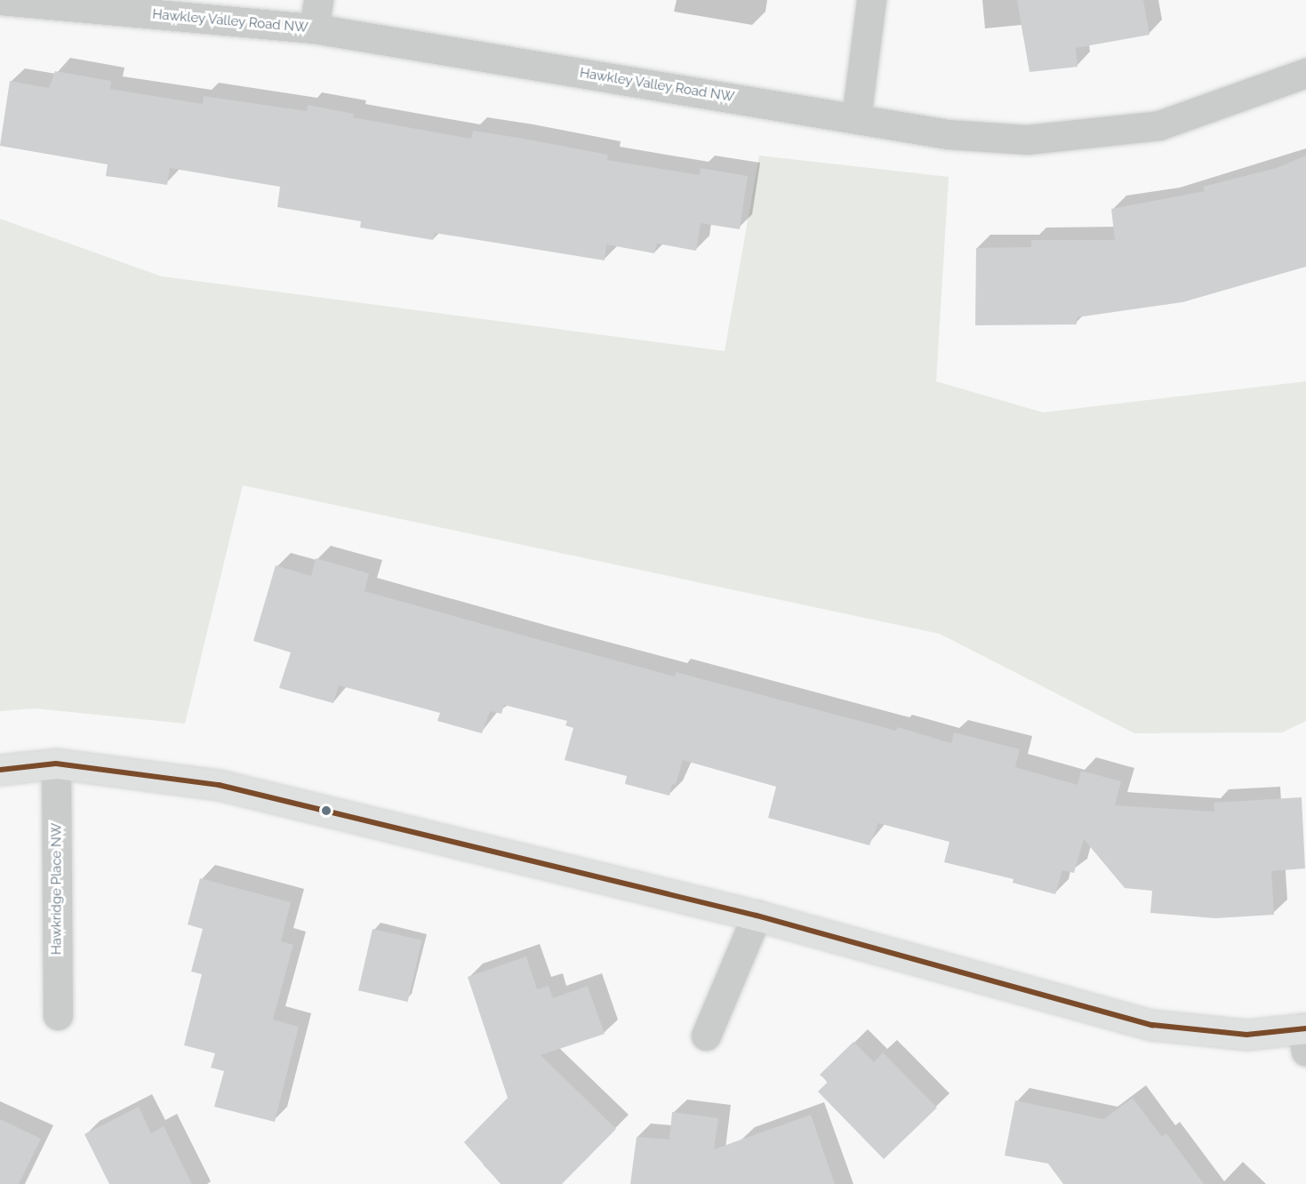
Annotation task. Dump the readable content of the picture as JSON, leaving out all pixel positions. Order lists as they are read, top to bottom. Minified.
{"streets":{"street":["Hawkley Valley Road NW","Hawkridge Place NW"]}}
